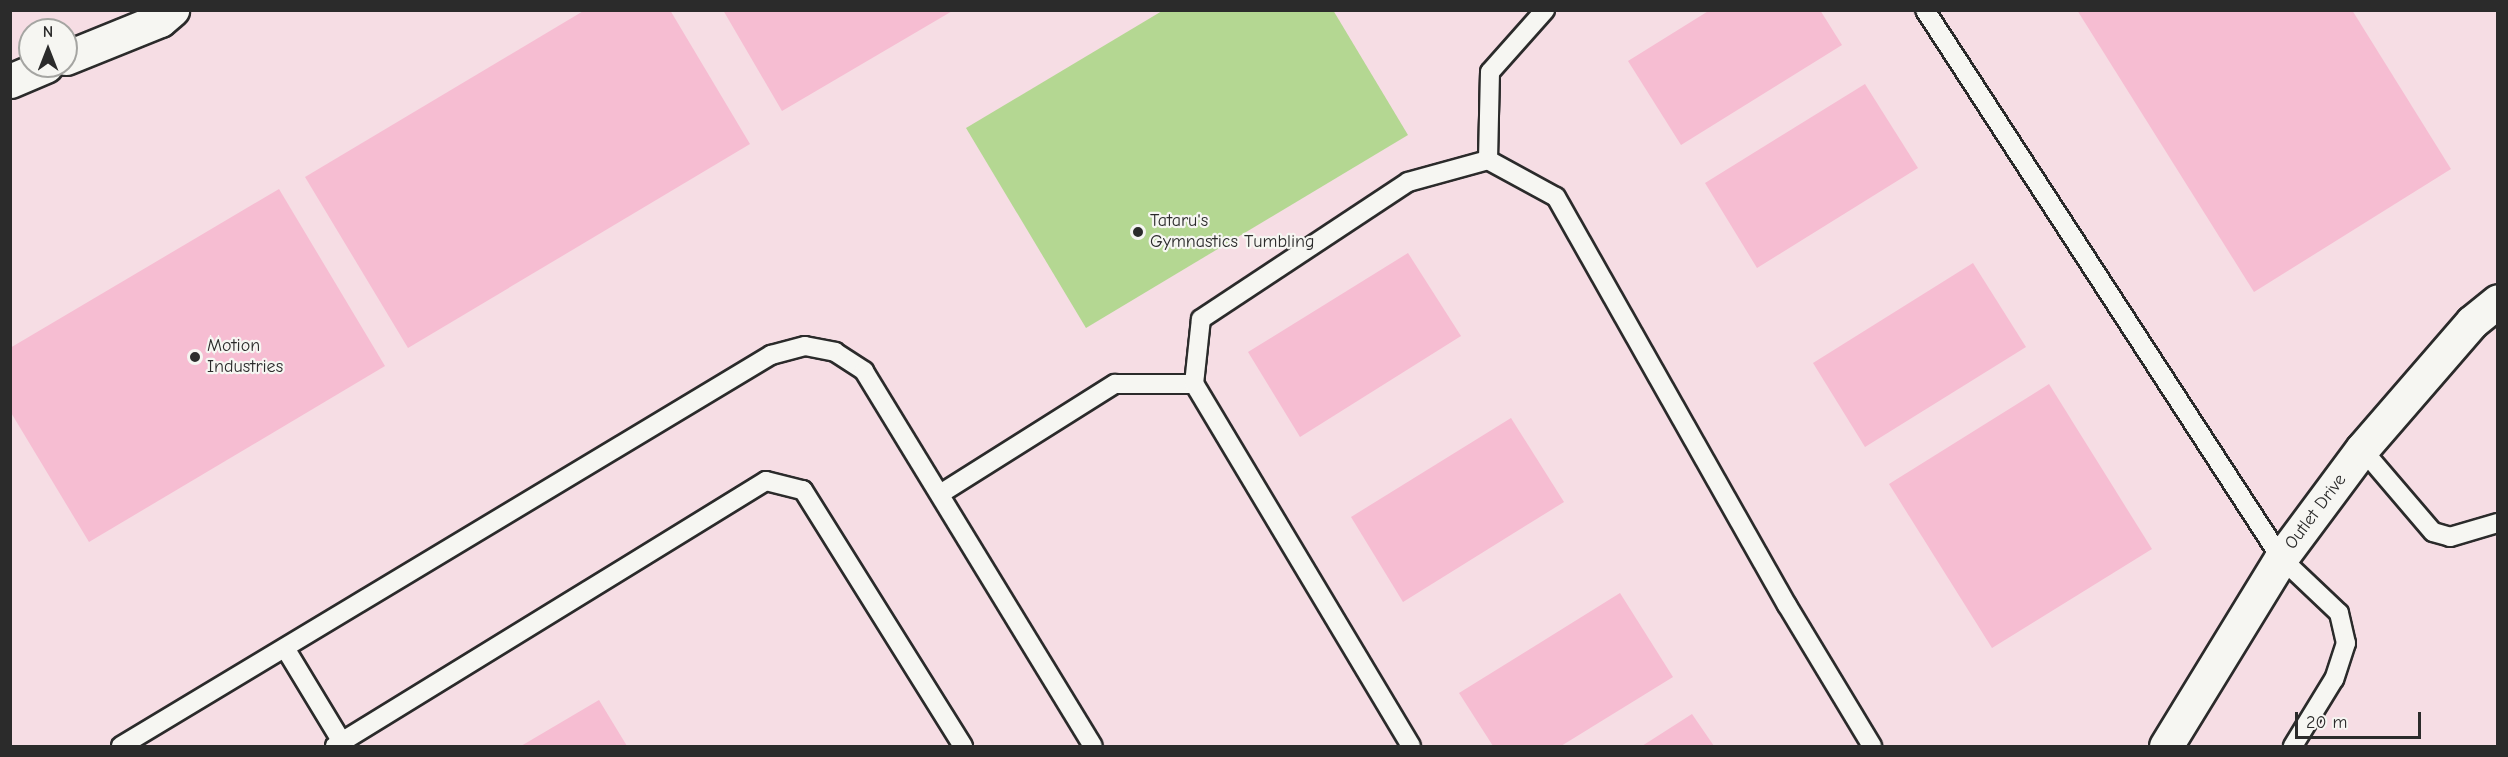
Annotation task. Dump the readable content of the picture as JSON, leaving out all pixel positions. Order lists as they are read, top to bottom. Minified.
{"streets":{"street":["Outlet Drive"]},"places":["Tataru's Gymnastics Tumbling","Motion Industries"],"scale_bar":"20 m","north":"top"}
